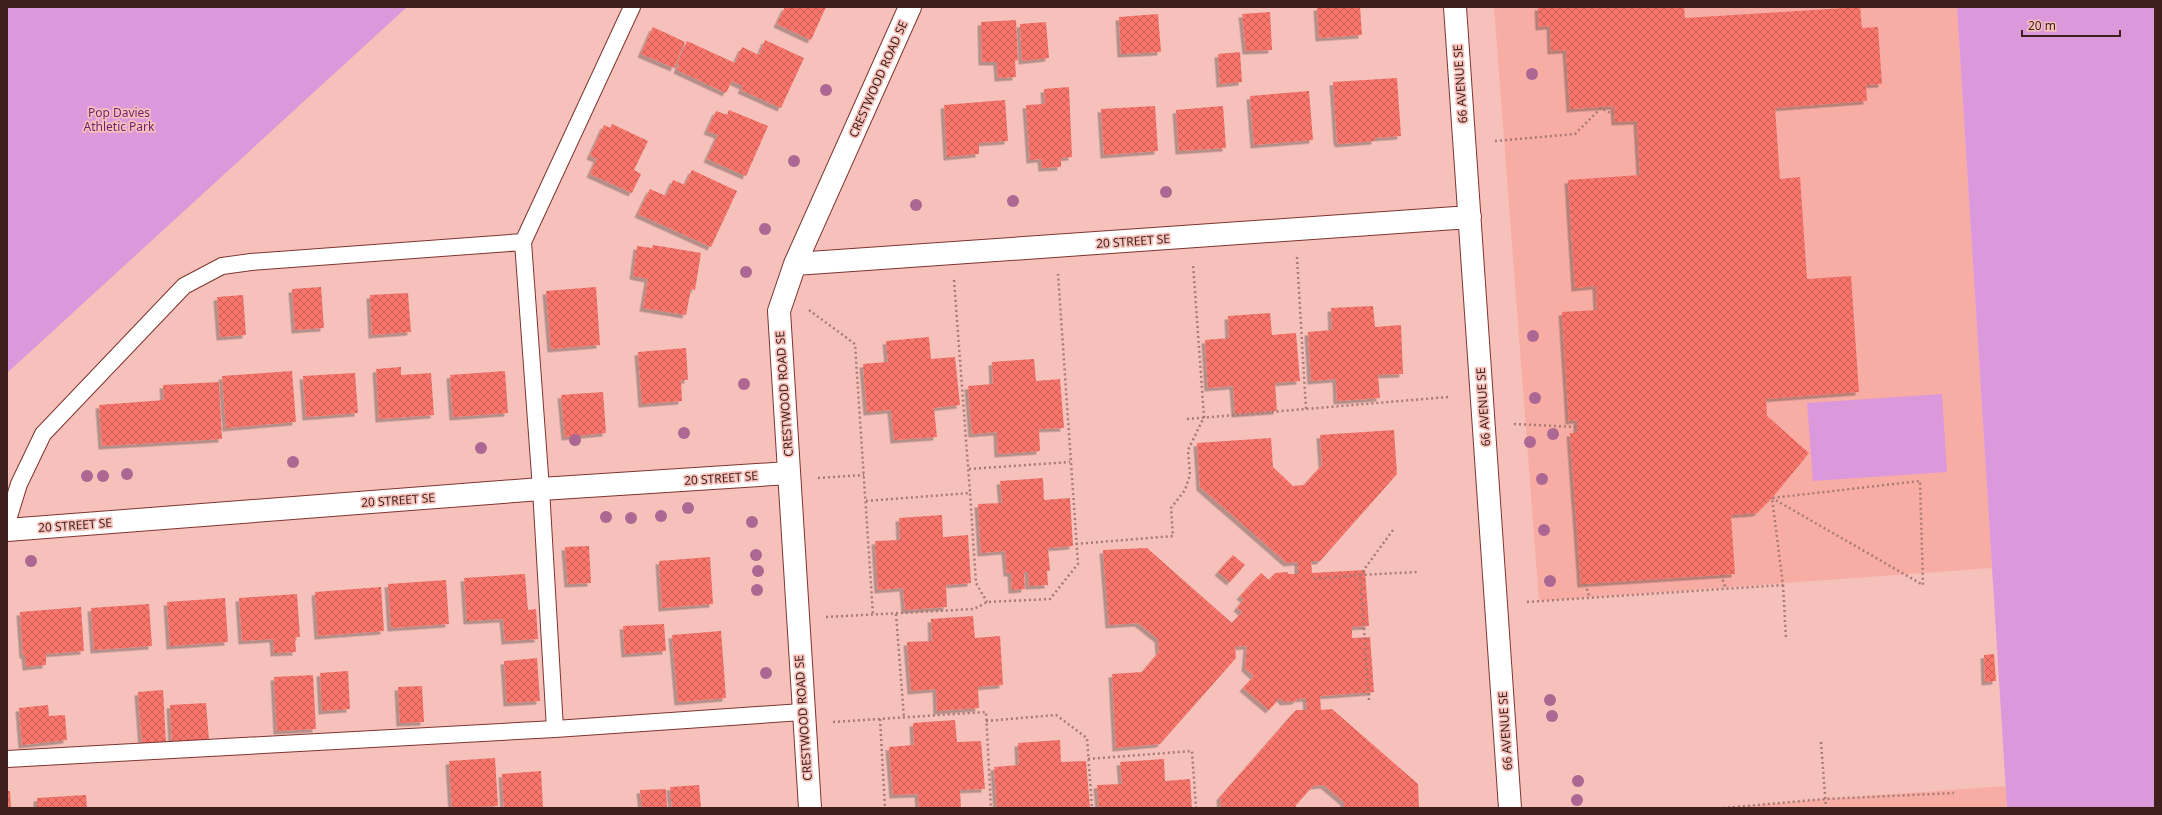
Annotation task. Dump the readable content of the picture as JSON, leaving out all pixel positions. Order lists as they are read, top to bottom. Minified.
{"streets":{"street":["CRESTWOOD ROAD SE","66 AVENUE SE","20 STREET SE"]},"crossings":[["CRESTWOOD ROAD SE","20 STREET SE"],["66 AVENUE SE","20 STREET SE"]],"parks":["Pop Davies Athletic Park"],"scale_bar":"20 m"}
